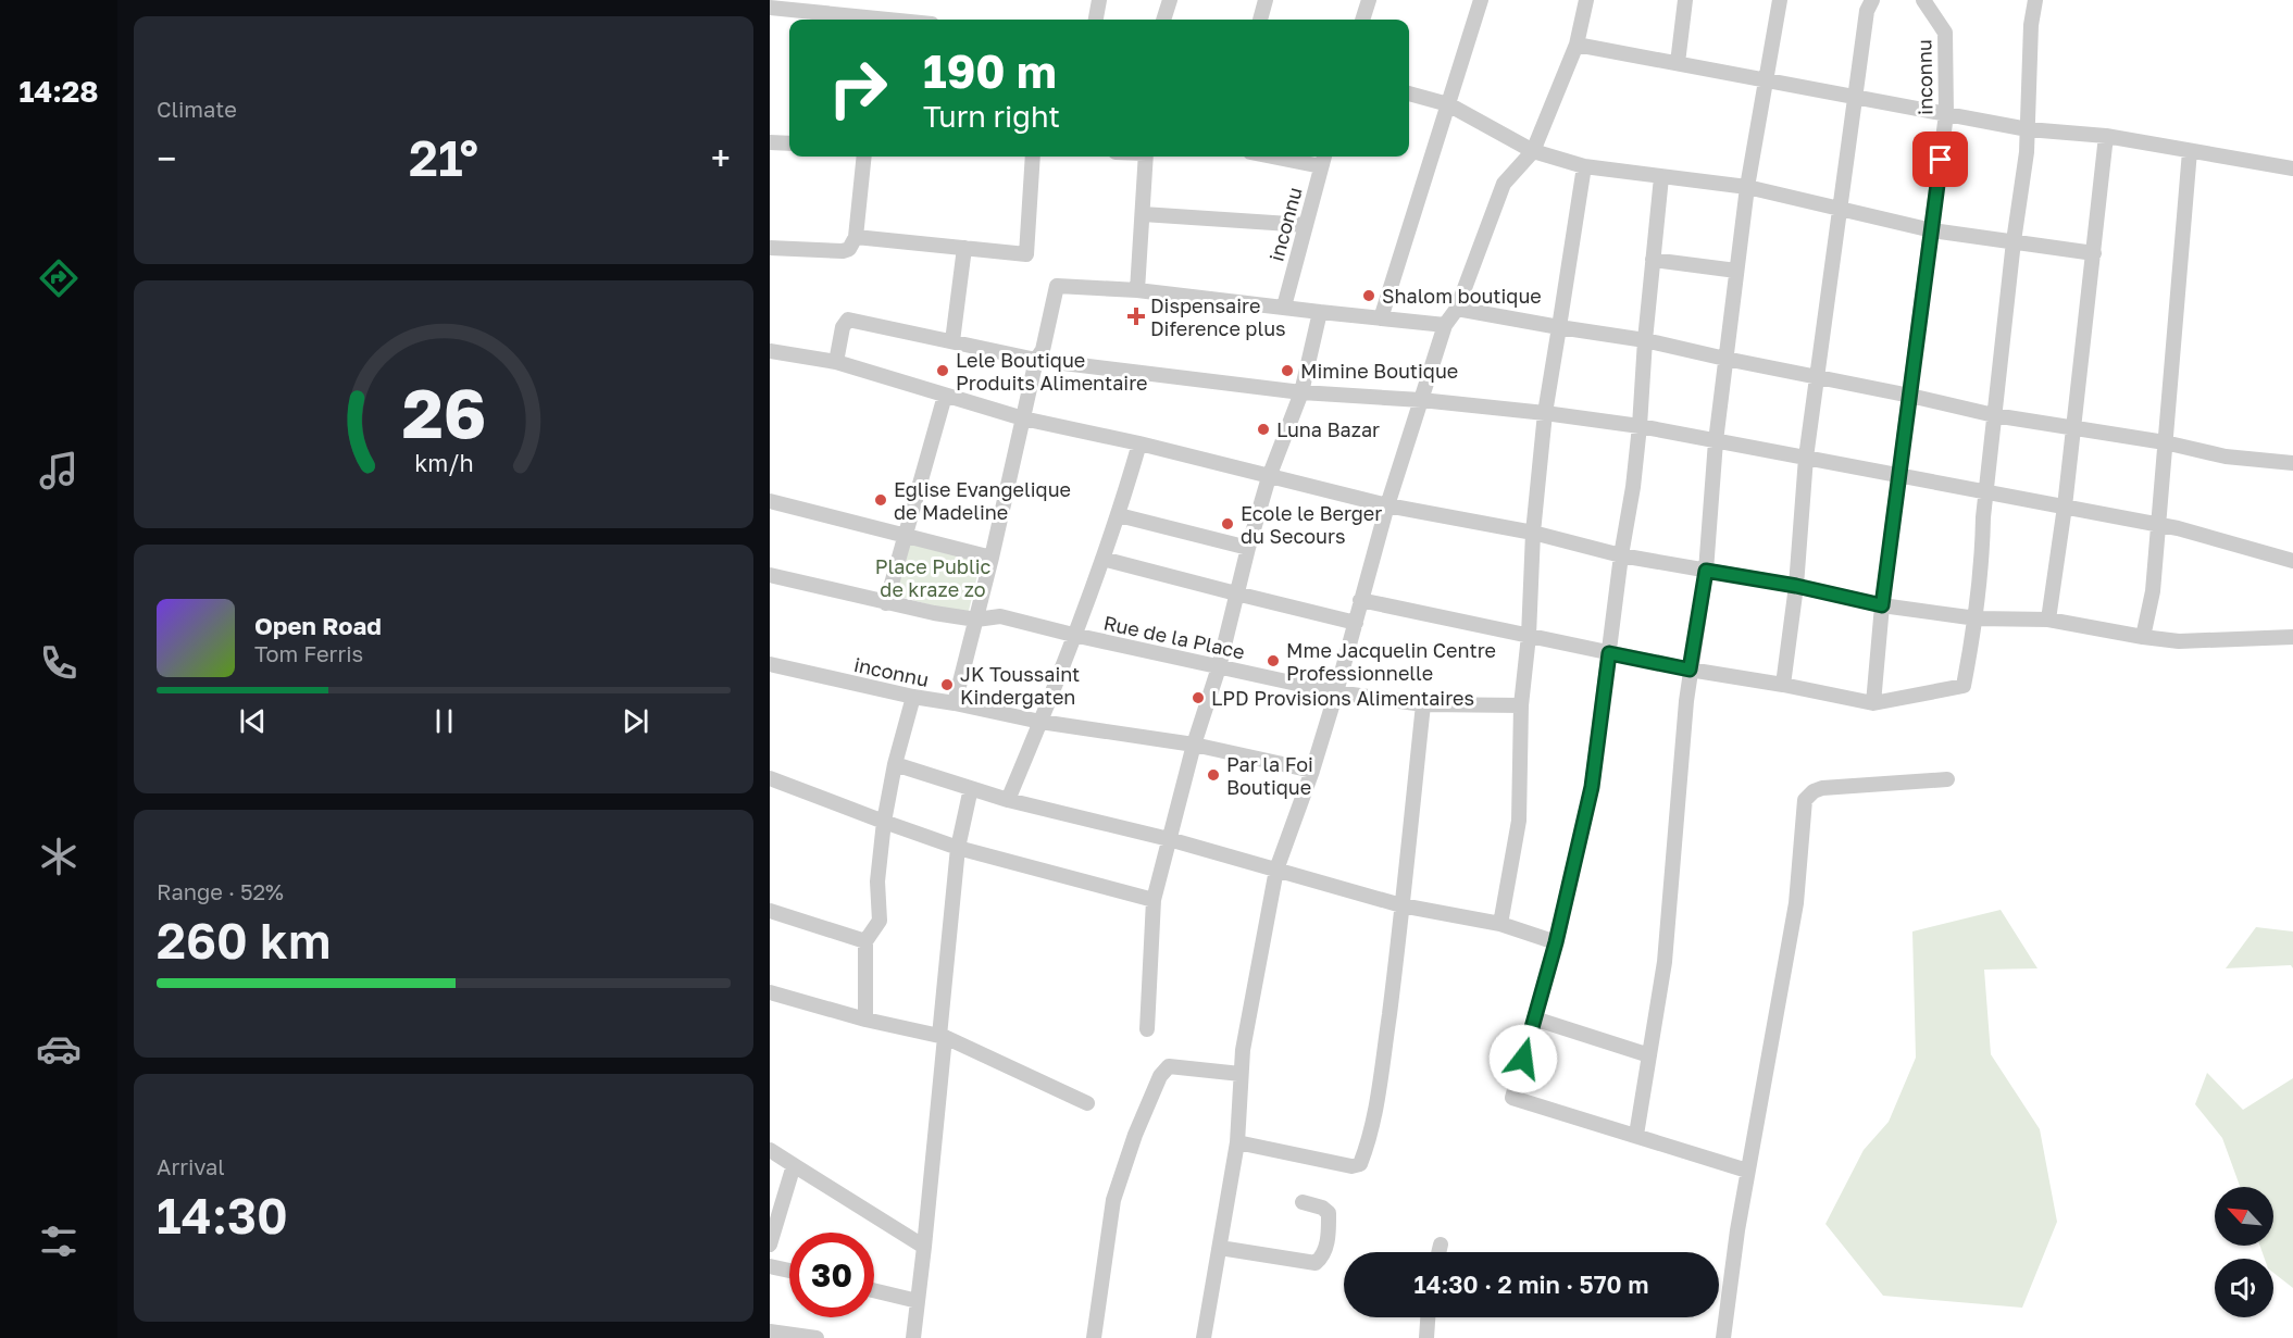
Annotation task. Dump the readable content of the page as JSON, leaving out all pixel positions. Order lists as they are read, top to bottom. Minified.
{"streets":{"street":["inconnu","Rue de la Place"]},"parks":["Place Public de kraze zo"],"places":{"other":["Shalom boutique","Lele Boutique Produits Alimentaire","Mimine Boutique","Luna Bazar","Eglise Evangelique de Madeline","Ecole le Berger du Secours","Mme Jacquelin Centre Professionnelle","JK Toussaint Kindergaten","LPD Provisions Alimentaires","Par la Foi Boutique"],"health":["Dispensaire Diference plus"]},"north":"top left","page":{"tabs":"14:28","tile":["Climate",["Range · 52%","260 km"],["Arrival","14:30"]],"turn":["190 m","Turn right"],"heat":["−","21°","+"],"song":["Open Road","Tom Ferris"],"limit":"30","trip":"14:30 · 2 min · 570 m","gauge":["26","km/h"]}}
